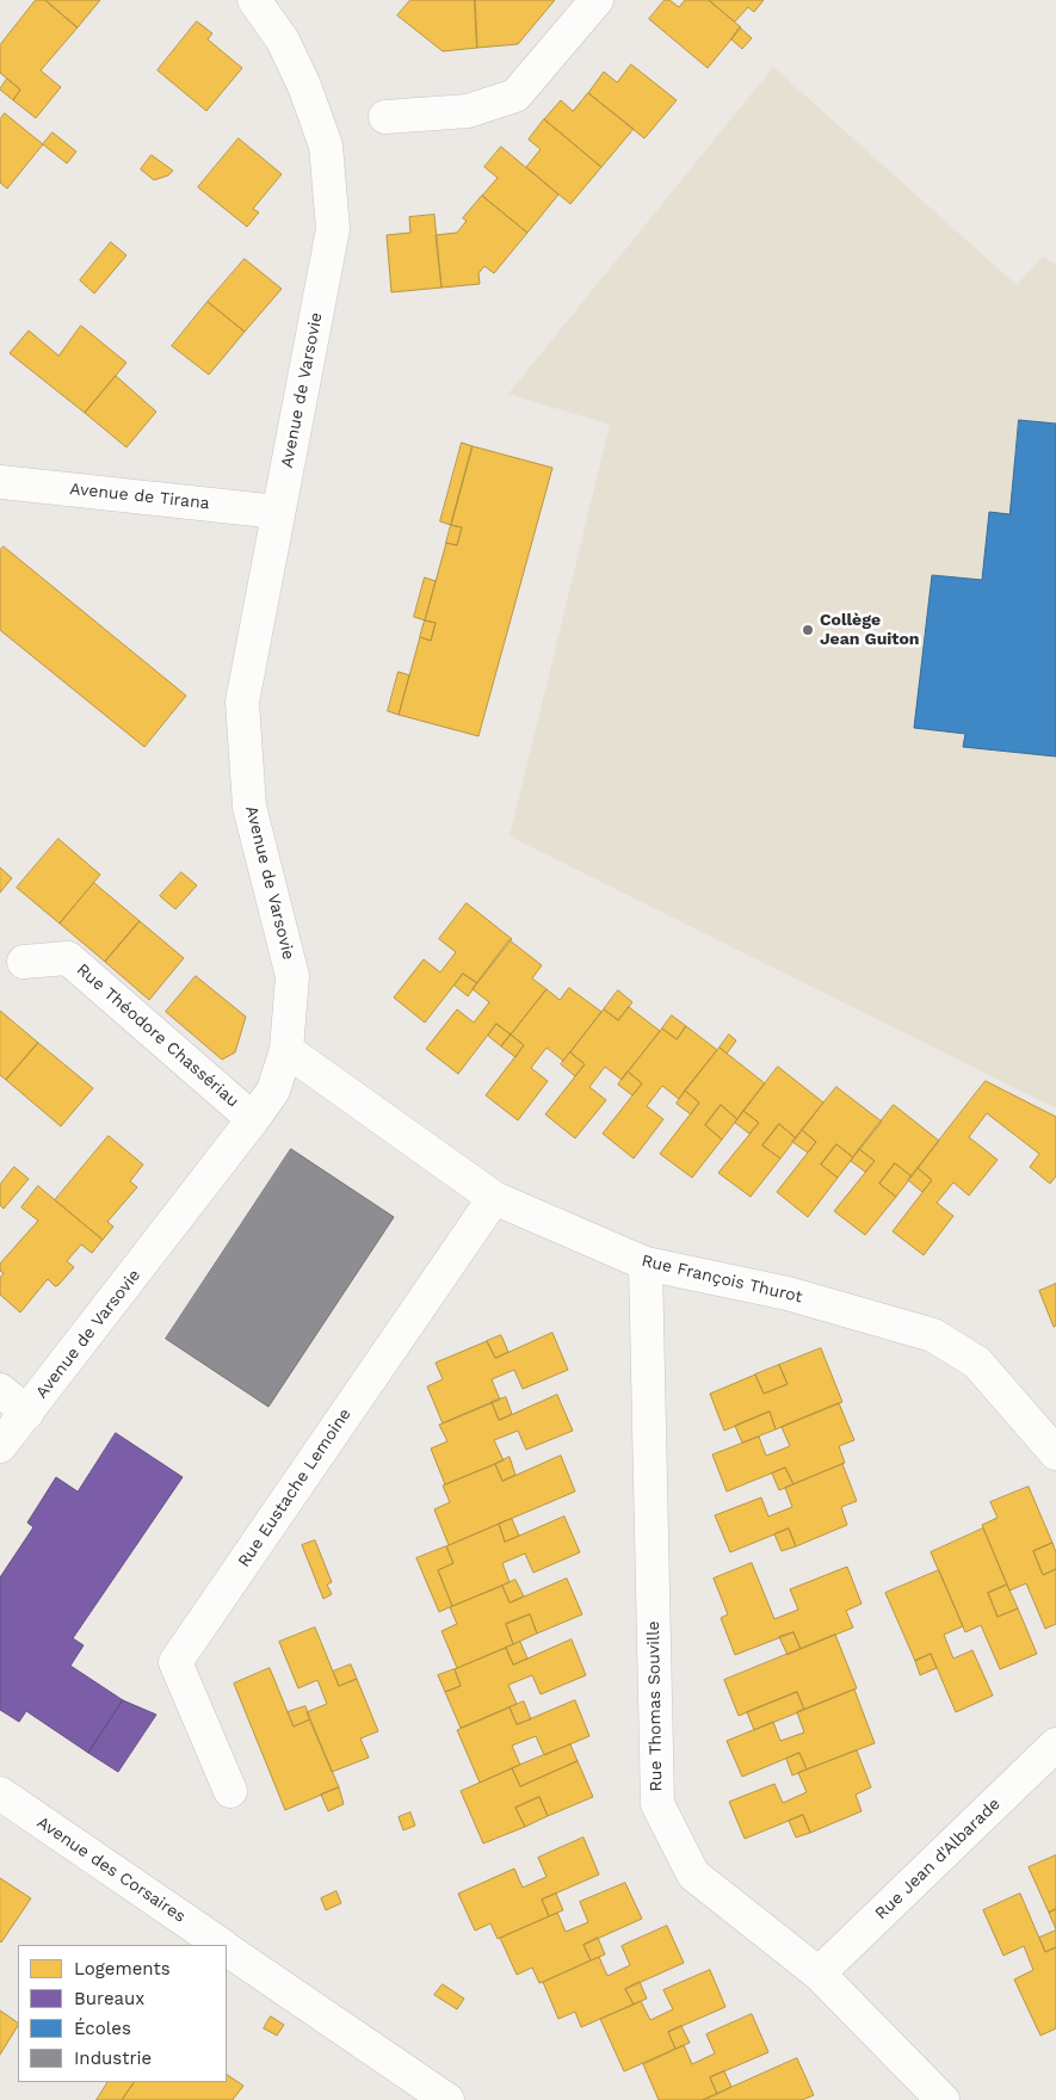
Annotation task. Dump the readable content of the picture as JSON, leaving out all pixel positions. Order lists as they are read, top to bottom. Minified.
{"streets":{"street":["Avenue de Varsovie","Avenue de Tirana","Rue Théodore Chassériau","Rue François Thurot","Rue Eustache Lemoine","Rue Thomas Souville","Rue Jean d'Albarade","Avenue des Corsaires"]},"crossings":[["Avenue de Varsovie","Avenue de Tirana"],["Avenue de Varsovie","Rue Théodore Chassériau"],["Avenue de Varsovie","Rue François Thurot"],["Rue François Thurot","Rue Eustache Lemoine"],["Rue François Thurot","Rue Thomas Souville"],["Rue Thomas Souville","Rue Jean d'Albarade"]],"places":["Collège Jean Guiton"],"legend":["Logements","Bureaux","Écoles","Industrie"]}
